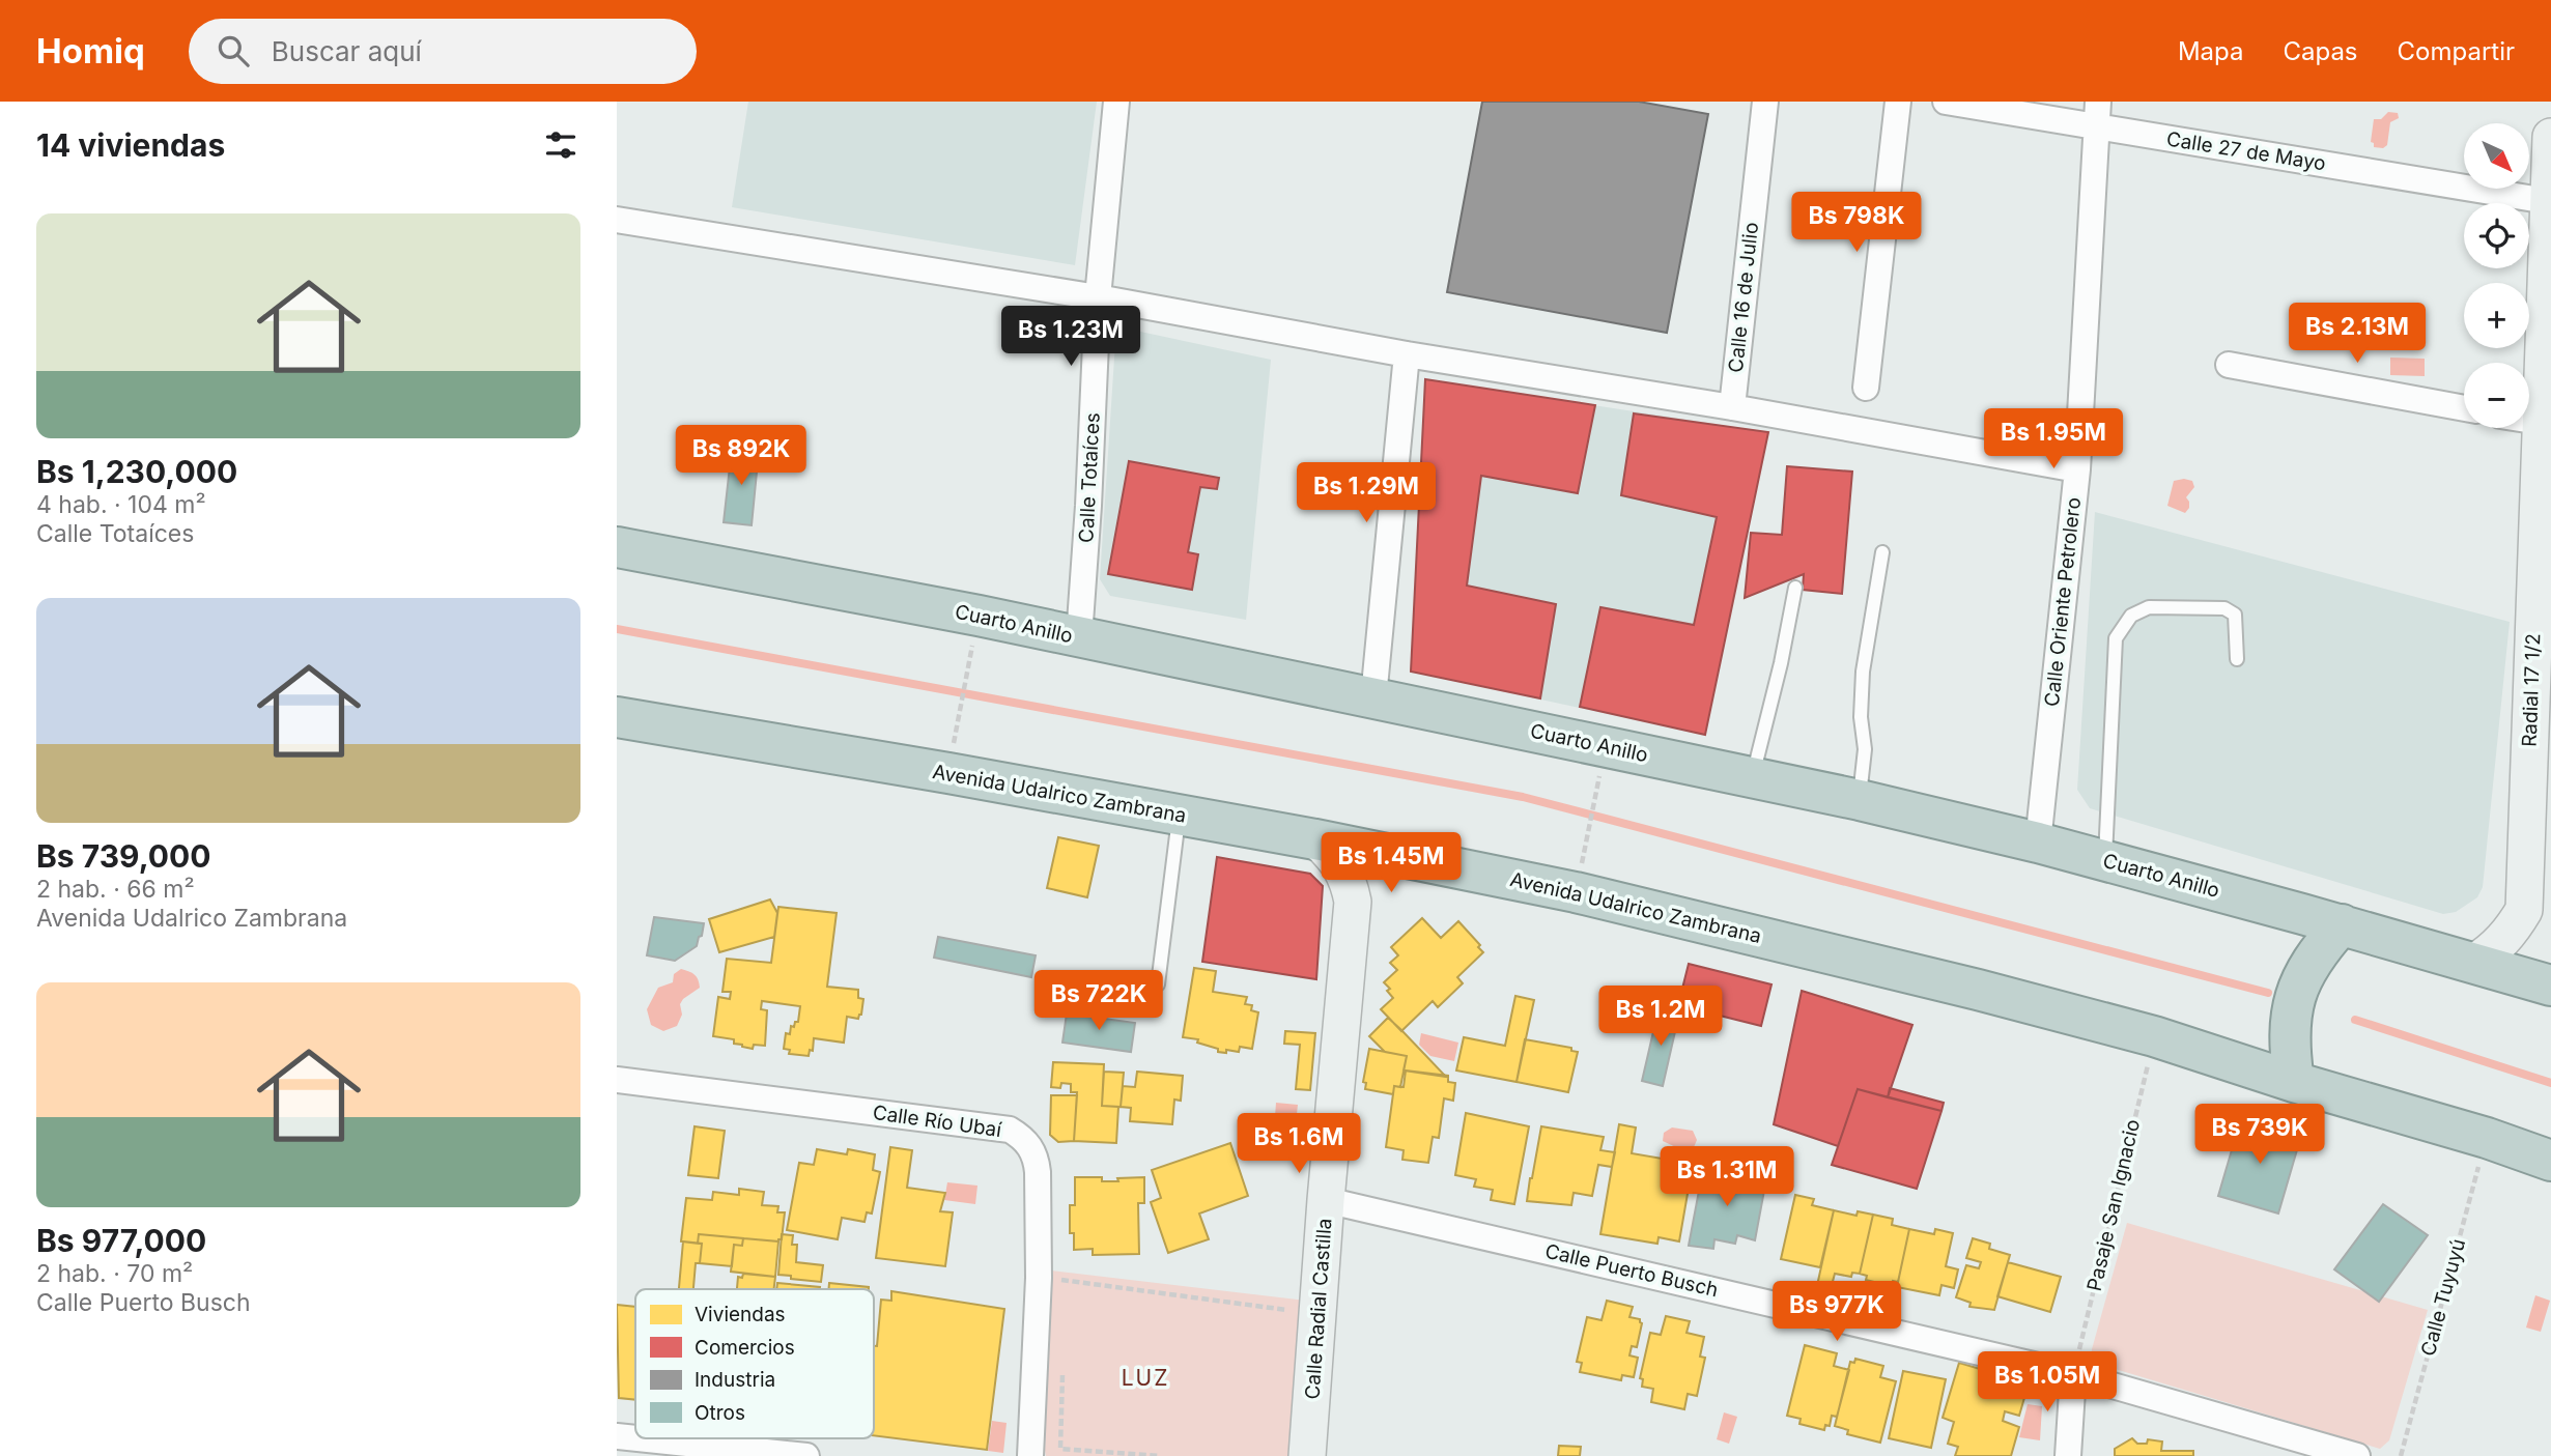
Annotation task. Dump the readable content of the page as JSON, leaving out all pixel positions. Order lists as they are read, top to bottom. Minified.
{"streets":{"highway":["Cuarto Anillo","Avenida Udalrico Zambrana"],"main road":["Radial 17 1/2","Calle Radial Castilla"],"street":["Calle 27 de Mayo","Calle 16 de Julio","Calle Totaíces","Calle Oriente Petrolero","Calle Río Ubaí","Calle Puerto Busch"],"path":["Pasaje San Ignacio","Calle Tuyuyú"]},"crossings":[["Calle 27 de Mayo","Calle Oriente Petrolero"],["Calle 27 de Mayo","Radial 17 1/2"],["Calle Totaíces","Cuarto Anillo"],["Calle Oriente Petrolero","Cuarto Anillo"],["Cuarto Anillo","Radial 17 1/2"],["Avenida Udalrico Zambrana","Pasaje San Ignacio"],["Avenida Udalrico Zambrana","Calle Tuyuyú"],["Avenida Udalrico Zambrana","Calle Radial Castilla"],["Pasaje San Ignacio","Calle Puerto Busch"],["Calle Puerto Busch","Calle Radial Castilla"]],"districts":["LUZ"],"legend":["Viviendas","Comercios","Industria","Otros"],"north":"bottom right","page":{"header":"Homiq","search":"Buscar aquí","nav":["Mapa","Capas","Compartir"],"heading":"14 viviendas","map_buttons":["+","−"],"list":[{"name":"Bs 1,230,000","note":"4 hab. · 104 m² · Calle Totaíces"},{"name":"Bs 739,000","note":"2 hab. · 66 m² · Avenida Udalrico Zambrana"},{"name":"Bs 977,000","note":"2 hab. · 70 m² · Calle Puerto Busch"}],"price":["Bs 798K","Bs 2.13M","Bs 1.23M","Bs 1.95M","Bs 892K","Bs 1.29M","Bs 1.45M","Bs 722K","Bs 1.2M","Bs 739K","Bs 1.6M","Bs 1.31M","Bs 977K","Bs 1.05M"]}}
